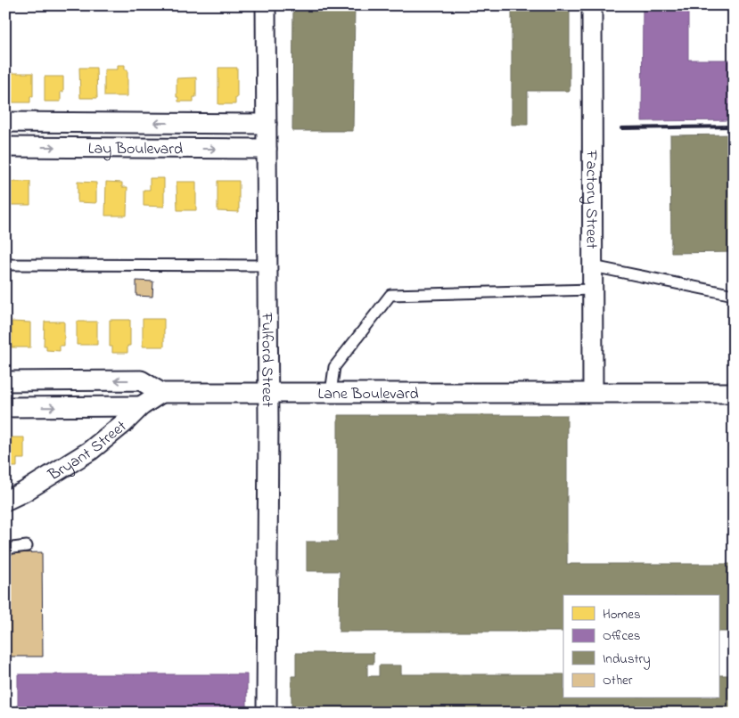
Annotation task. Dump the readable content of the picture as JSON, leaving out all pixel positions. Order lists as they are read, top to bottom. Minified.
{"streets":{"street":["Lay Boulevard","Factory Street","Fulford Street","Lane Boulevard","Bryant Street"]},"crossings":[["Lay Boulevard","Fulford Street"],["Factory Street","Lane Boulevard"],["Fulford Street","Lane Boulevard"],["Lane Boulevard","Bryant Street"]],"legend":["Homes","Offices","Industry","Other"]}
